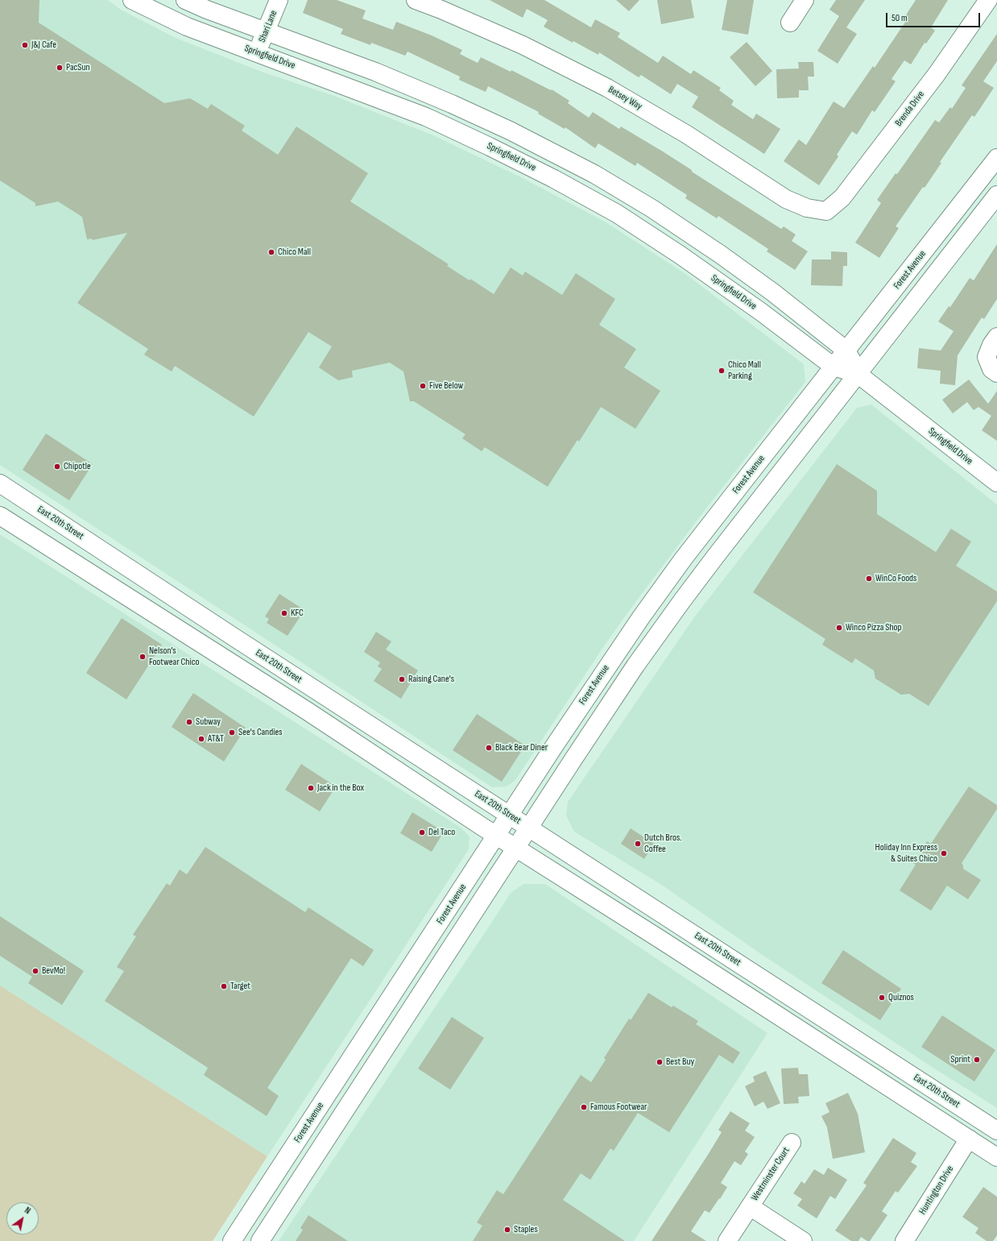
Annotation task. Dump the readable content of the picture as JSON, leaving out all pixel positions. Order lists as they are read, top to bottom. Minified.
{"streets":{"street":["Shari Lane","Springfield Drive","Betsey Way","Brenda Drive","Forest Avenue","East 20th Street","Westminster Court","Huntington Drive"]},"crossings":[["Shari Lane","Springfield Drive"],["Springfield Drive","Forest Avenue"],["Betsey Way","Brenda Drive"],["Forest Avenue","East 20th Street"]],"places":["J&J Cafe","PacSun","Chico Mall","Chico Mall Parking","Five Below","Chipotle","WinCo Foods","KFC","Winco Pizza Shop","Nelson’s Footwear Chico","Raising Cane's","Subway","See's Candies","AT&T","Black Bear Diner","Jack in the Box","Del Taco","Dutch Bros. Coffee","Holiday Inn Express & Suites Chico","BevMo!","Target","Quiznos","Sprint","Best Buy","Famous Footwear","Staples"],"scale_bar":"50 m","north":"top right"}
